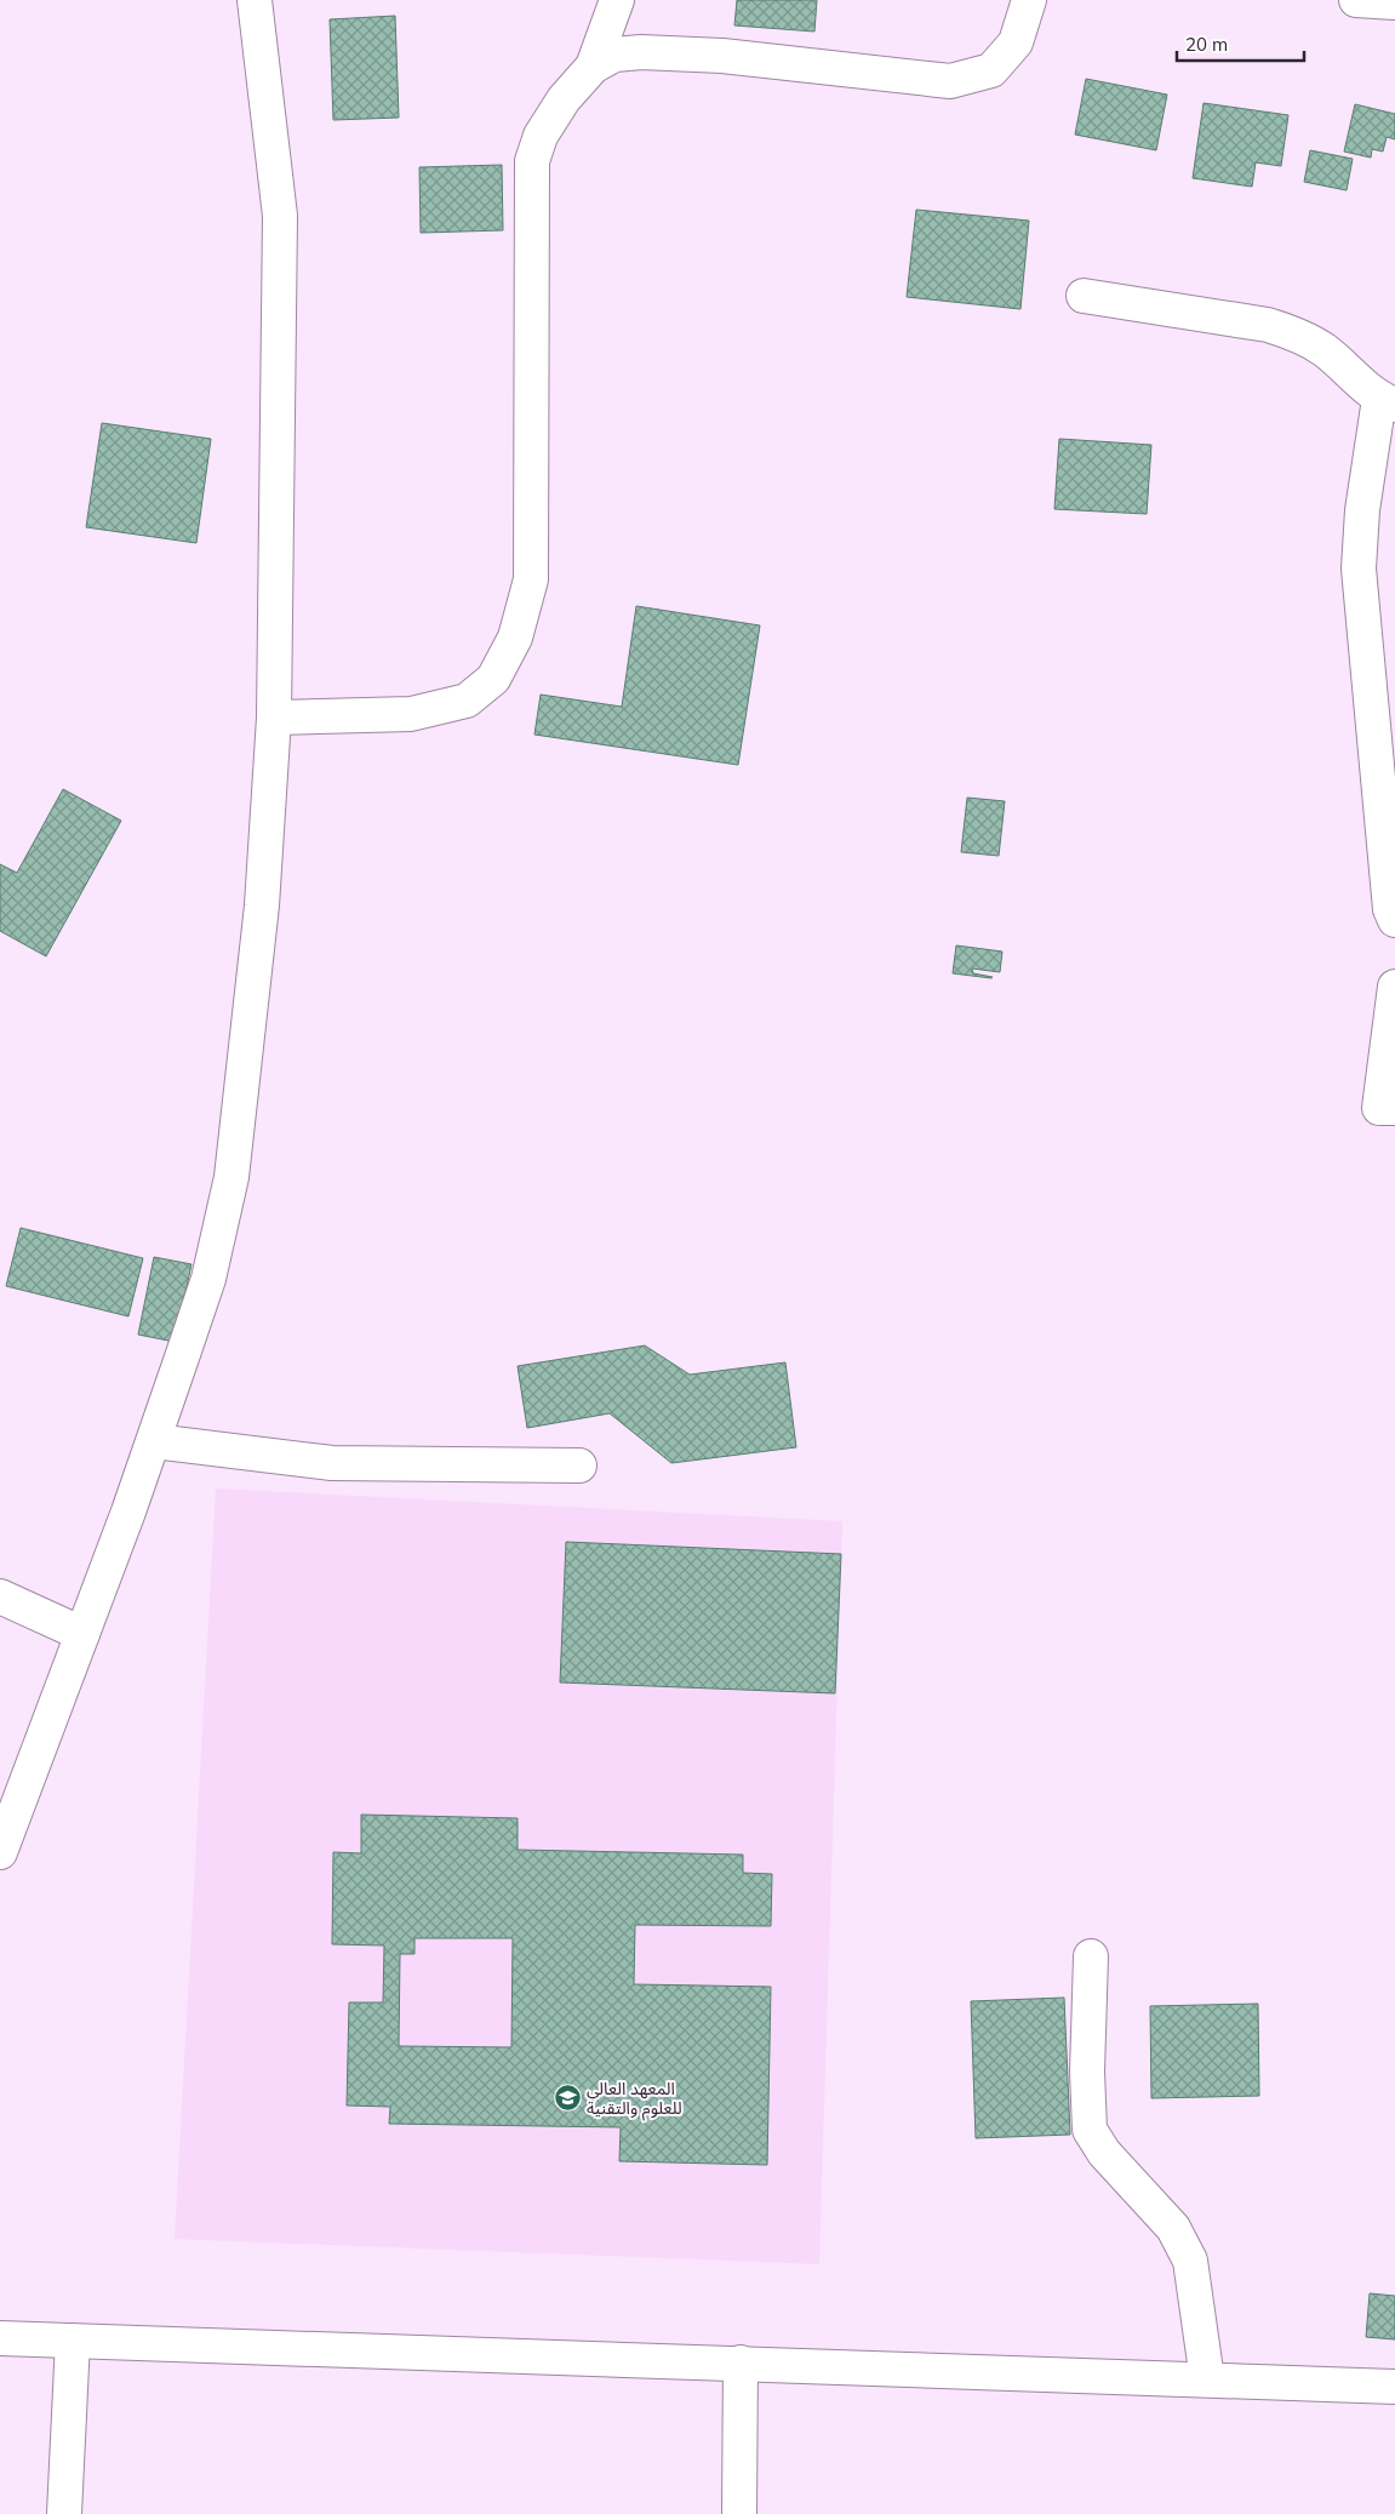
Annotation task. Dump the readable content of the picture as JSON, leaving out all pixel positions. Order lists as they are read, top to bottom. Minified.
{"places":{"school or university":["المعهد العالي للعلوم والتقنية"]},"scale_bar":"20 m"}
